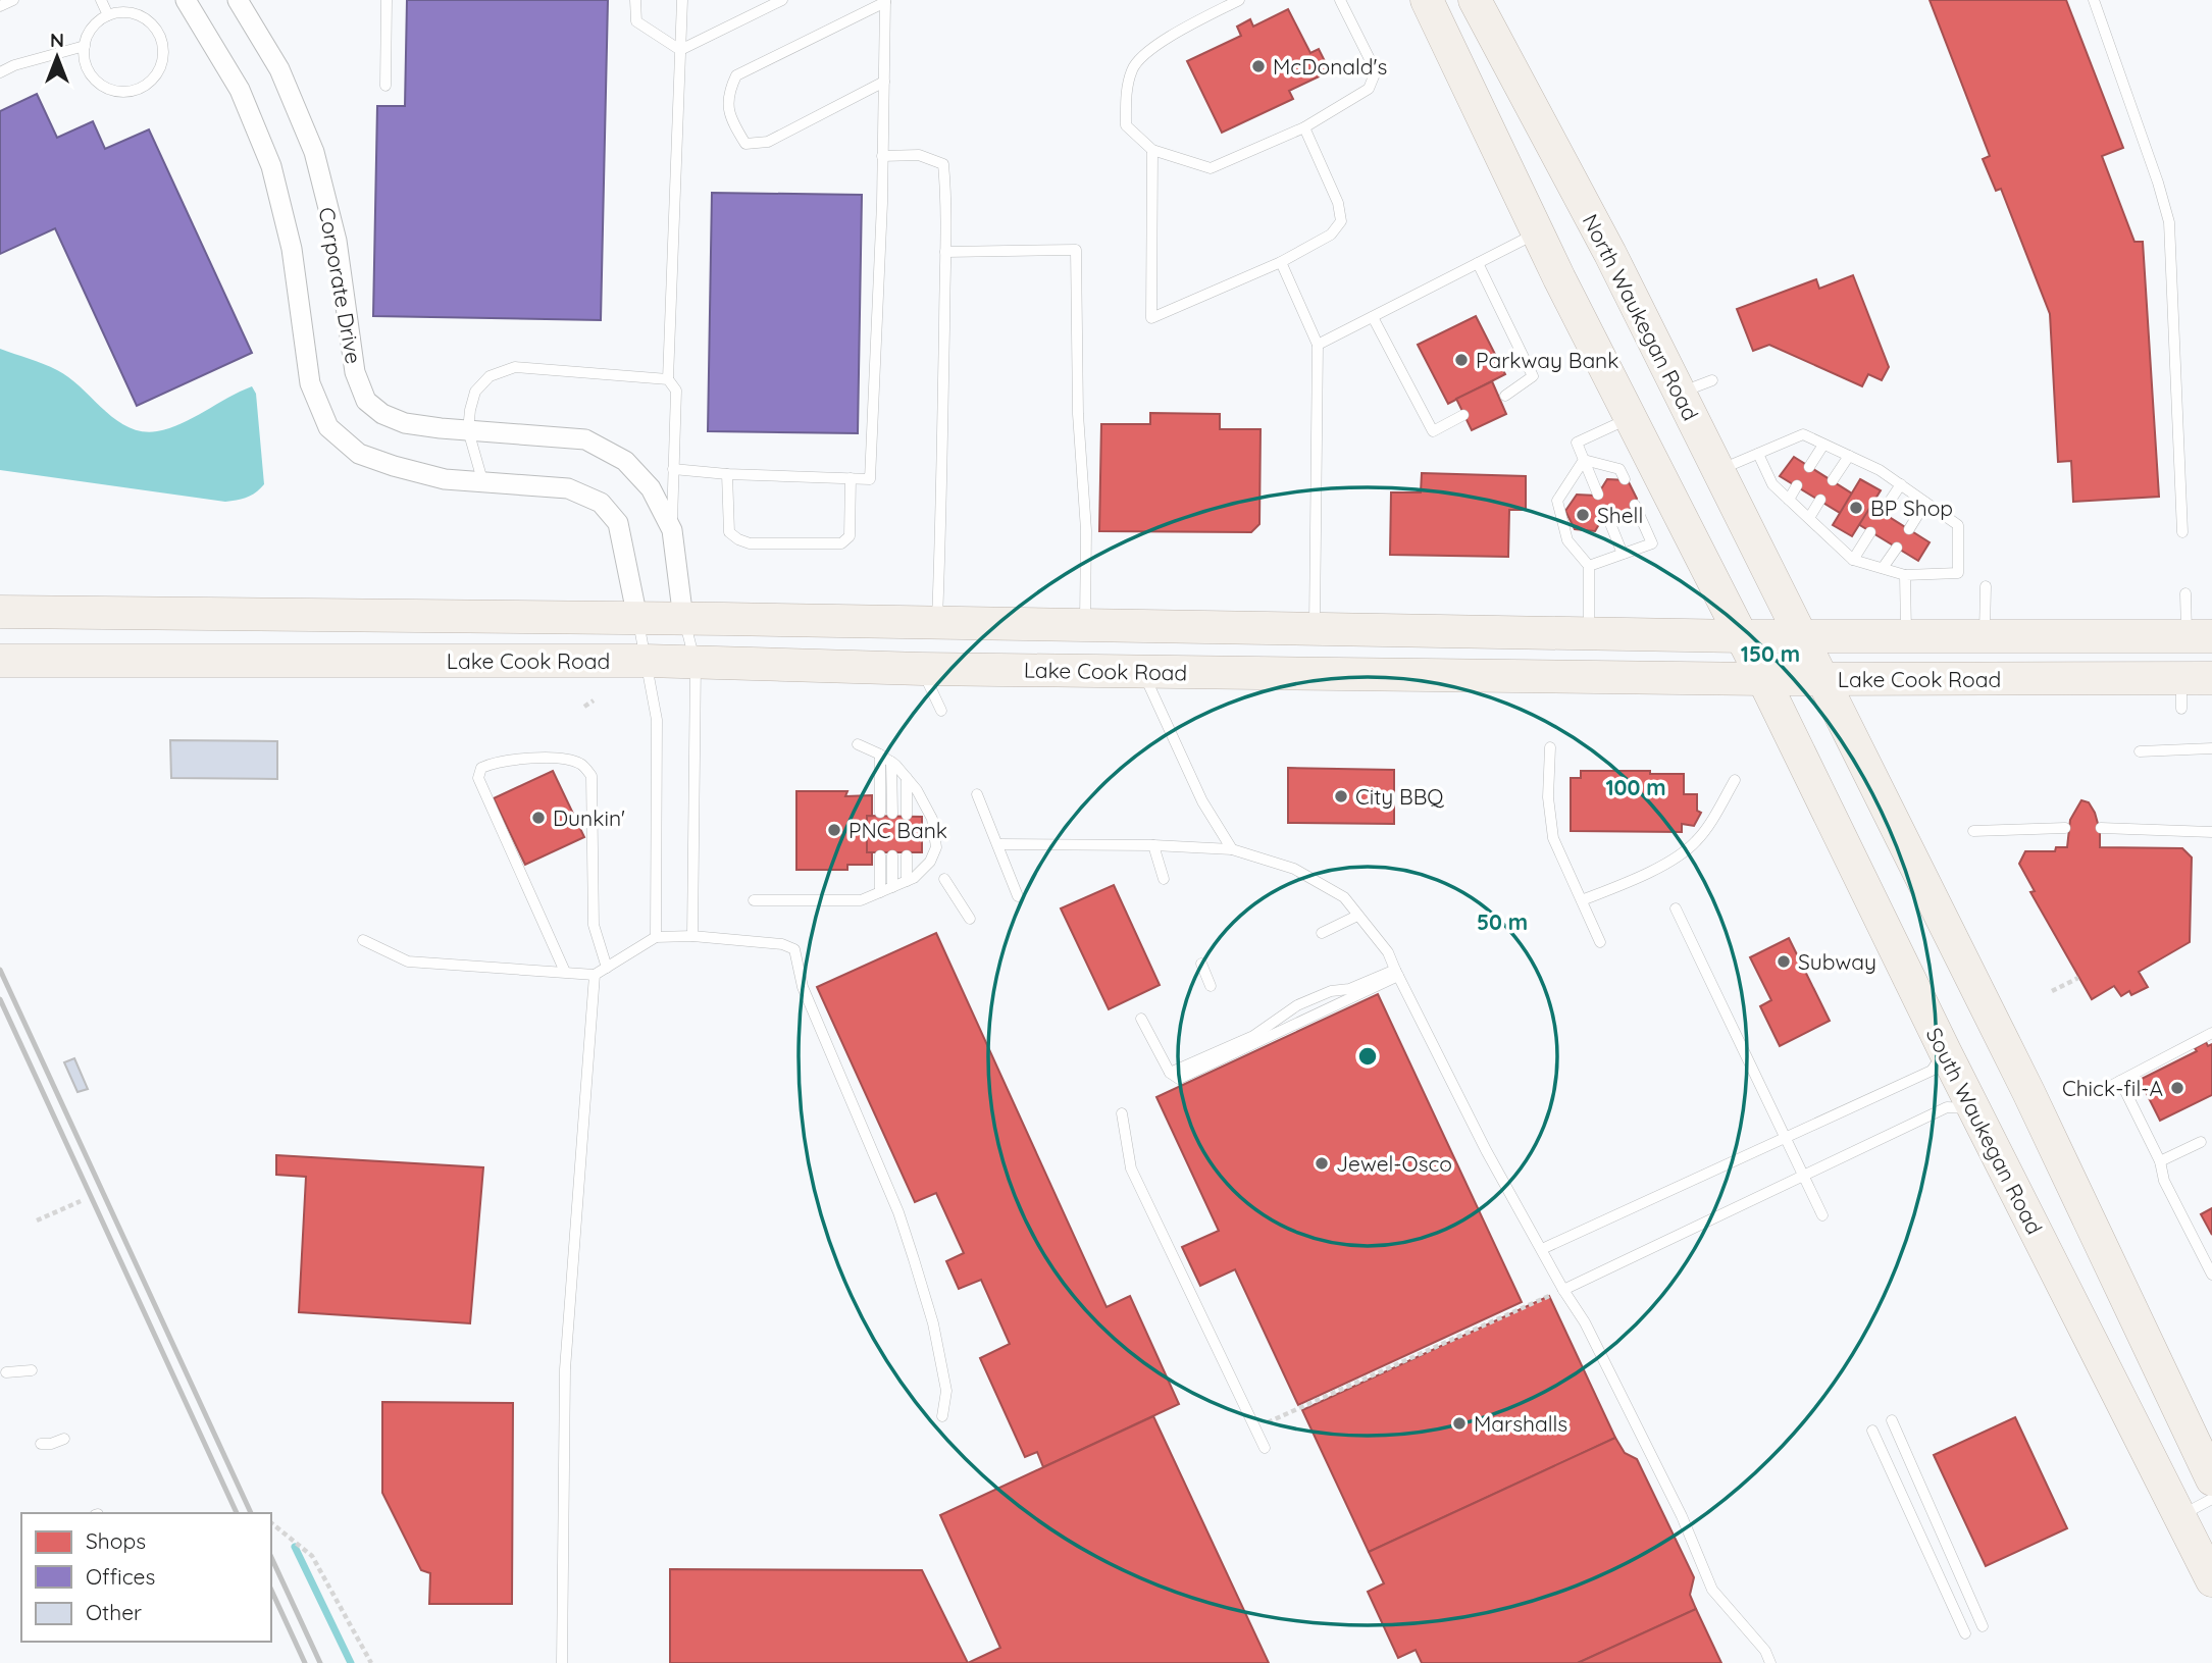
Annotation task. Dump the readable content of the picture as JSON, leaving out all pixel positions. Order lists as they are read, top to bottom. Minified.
{"streets":{"main road":["North Waukegan Road","Lake Cook Road","South Waukegan Road"],"street":["Corporate Drive"]},"crossings":[["Corporate Drive","Lake Cook Road"],["North Waukegan Road","Lake Cook Road"],["Lake Cook Road","South Waukegan Road"]],"places":["McDonald's","Parkway Bank","BP Shop","Shell","City BBQ","Dunkin'","PNC Bank","Subway","Chick-fil-A","Jewel-Osco","Marshalls"],"legend":["Shops","Offices","Other"],"north":"top","rings":["150 m","100 m","50 m"]}
